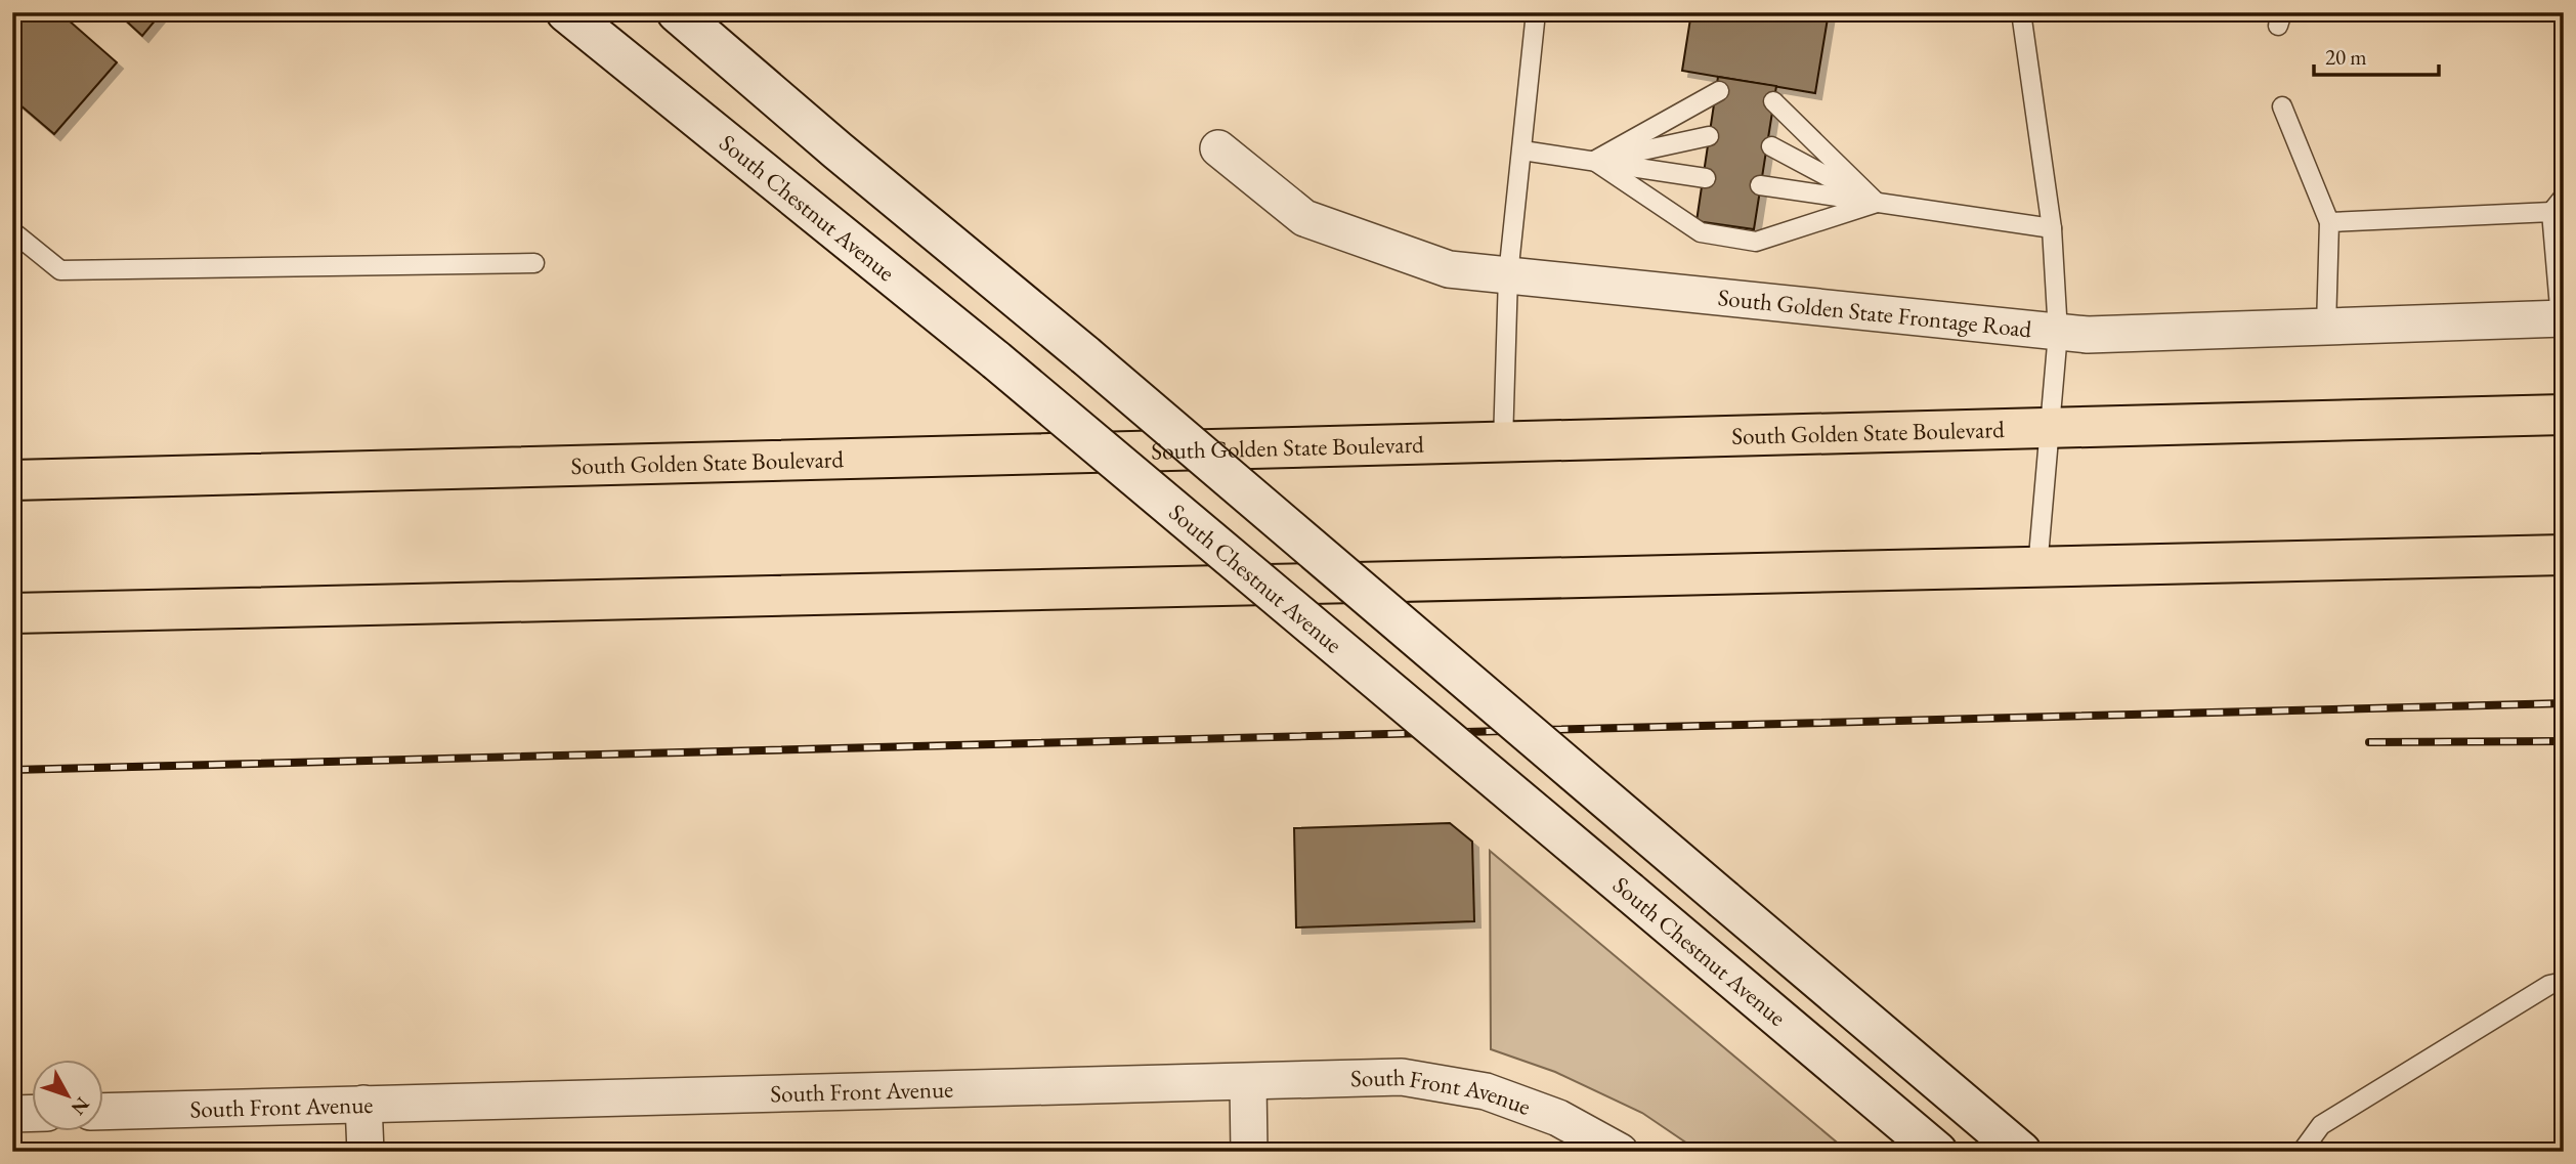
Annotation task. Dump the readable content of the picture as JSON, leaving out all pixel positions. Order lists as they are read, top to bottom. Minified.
{"streets":{"main road":["South Chestnut Avenue","South Golden State Boulevard"],"street":["South Golden State Frontage Road","South Front Avenue"]},"scale_bar":"20 m","north":"bottom right"}
